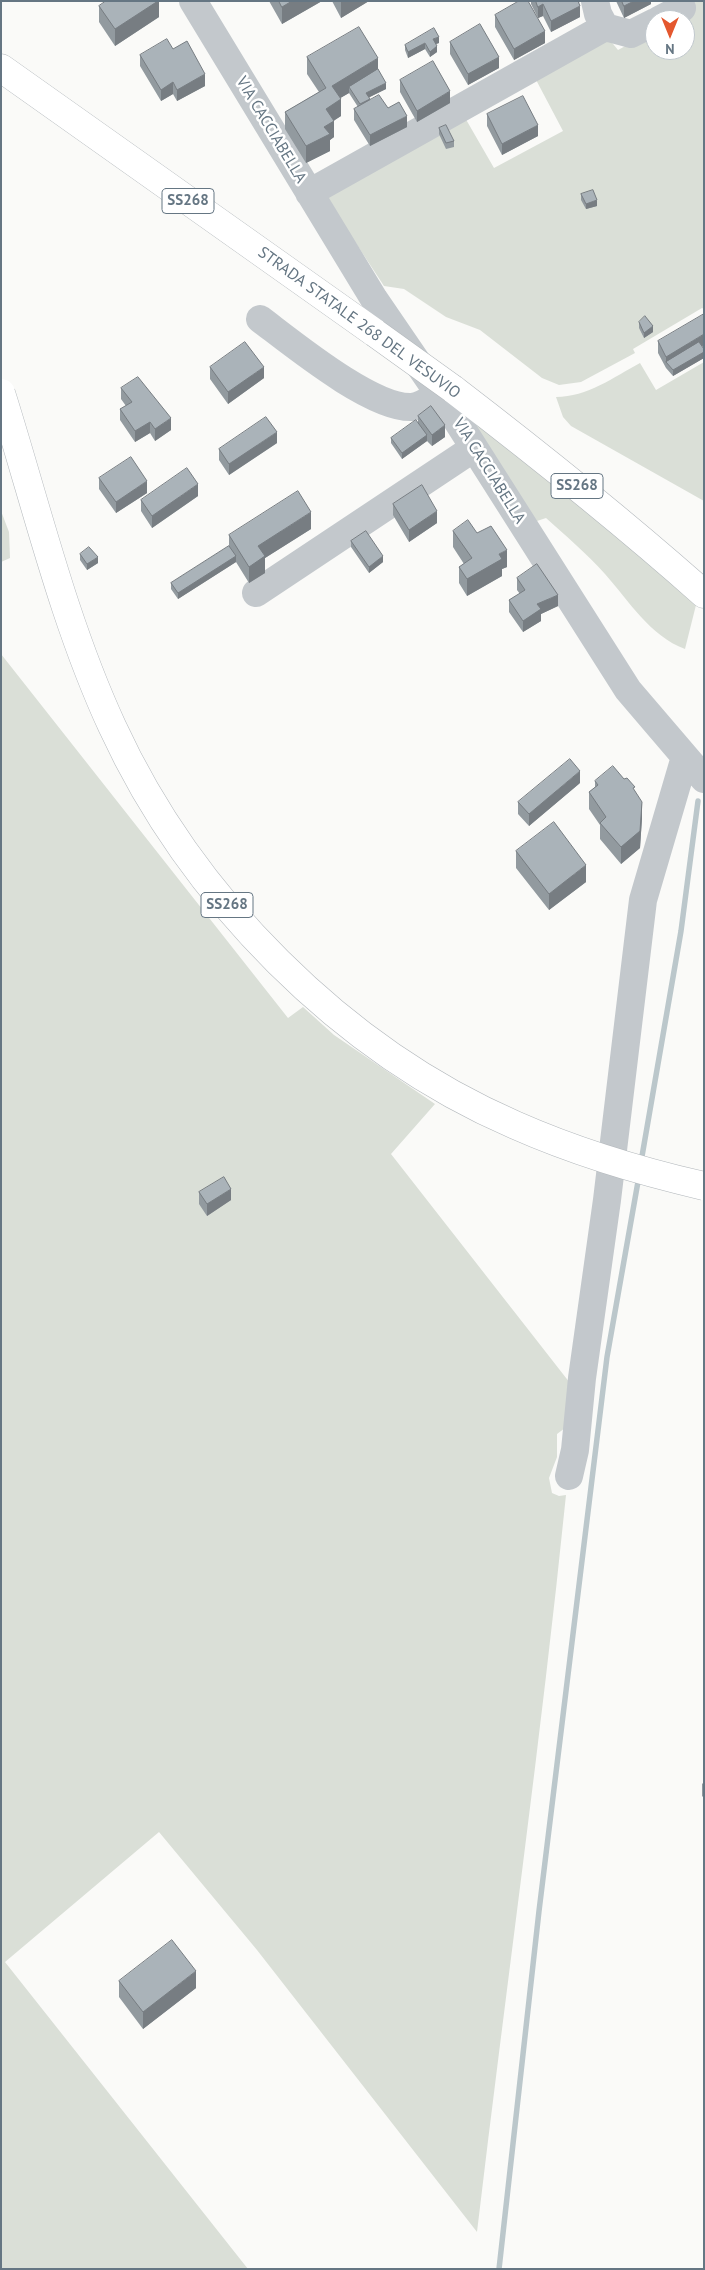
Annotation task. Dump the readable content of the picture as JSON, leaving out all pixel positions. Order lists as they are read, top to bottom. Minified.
{"streets":{"highway":["SS268","STRADA STATALE 268 DEL VESUVIO"],"street":["VIA CACCIABELLA"]},"crossings":[["VIA CACCIABELLA","STRADA STATALE 268 DEL VESUVIO"]],"north":"bottom"}
